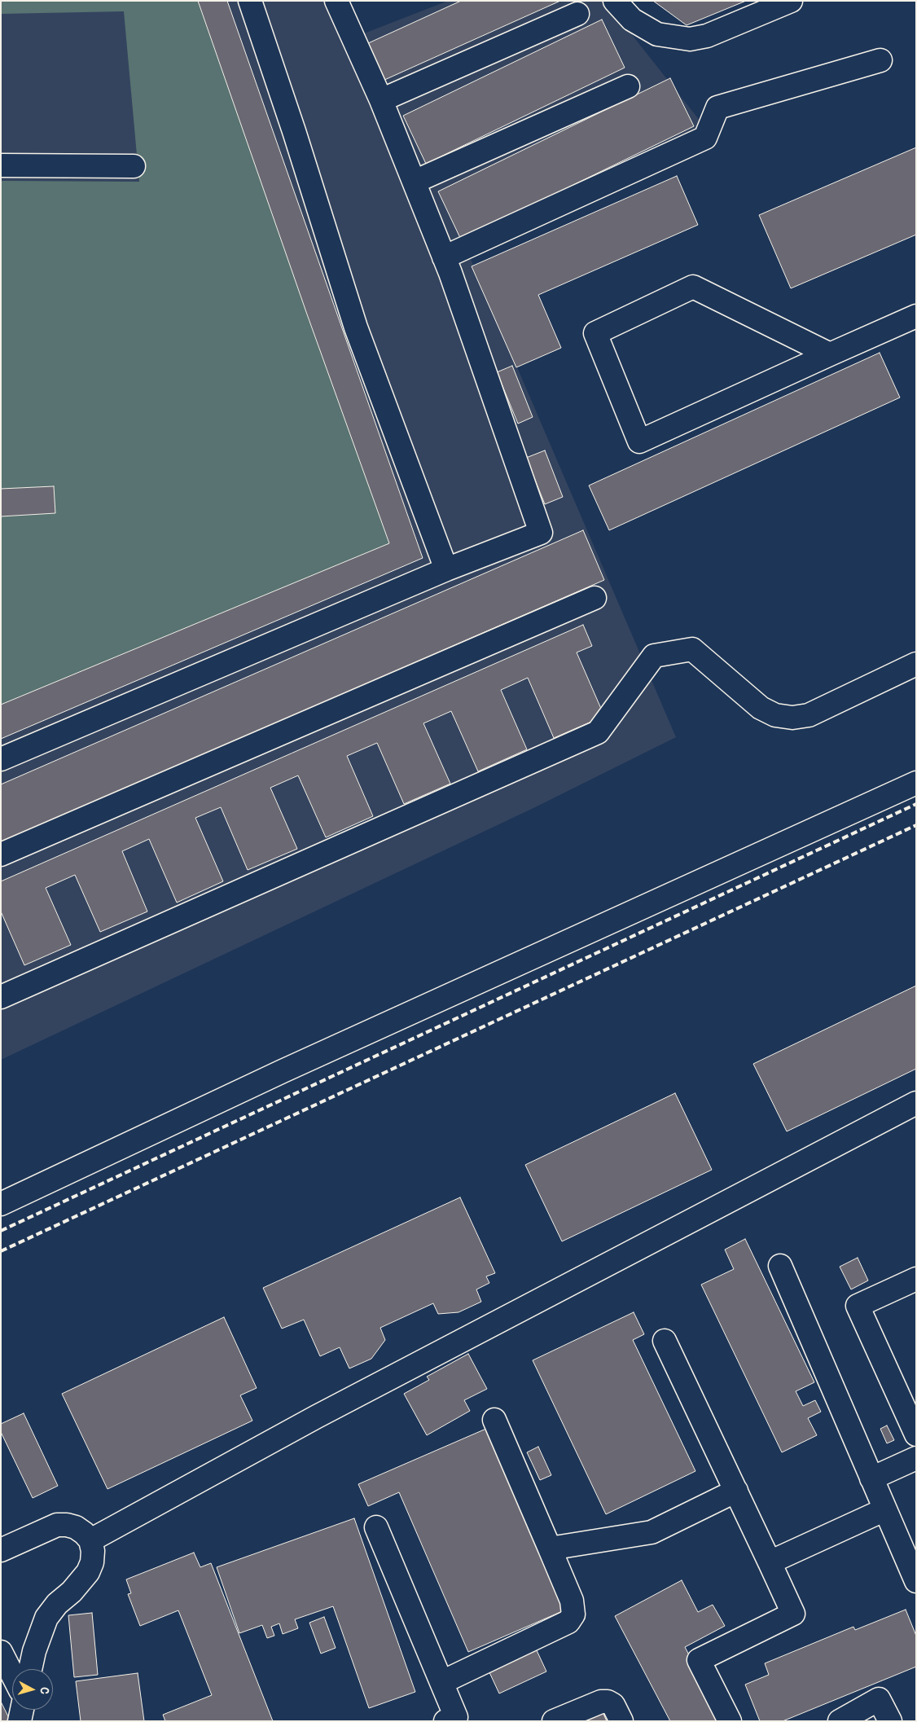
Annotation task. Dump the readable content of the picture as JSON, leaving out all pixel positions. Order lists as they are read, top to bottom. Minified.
{"north":"right"}
